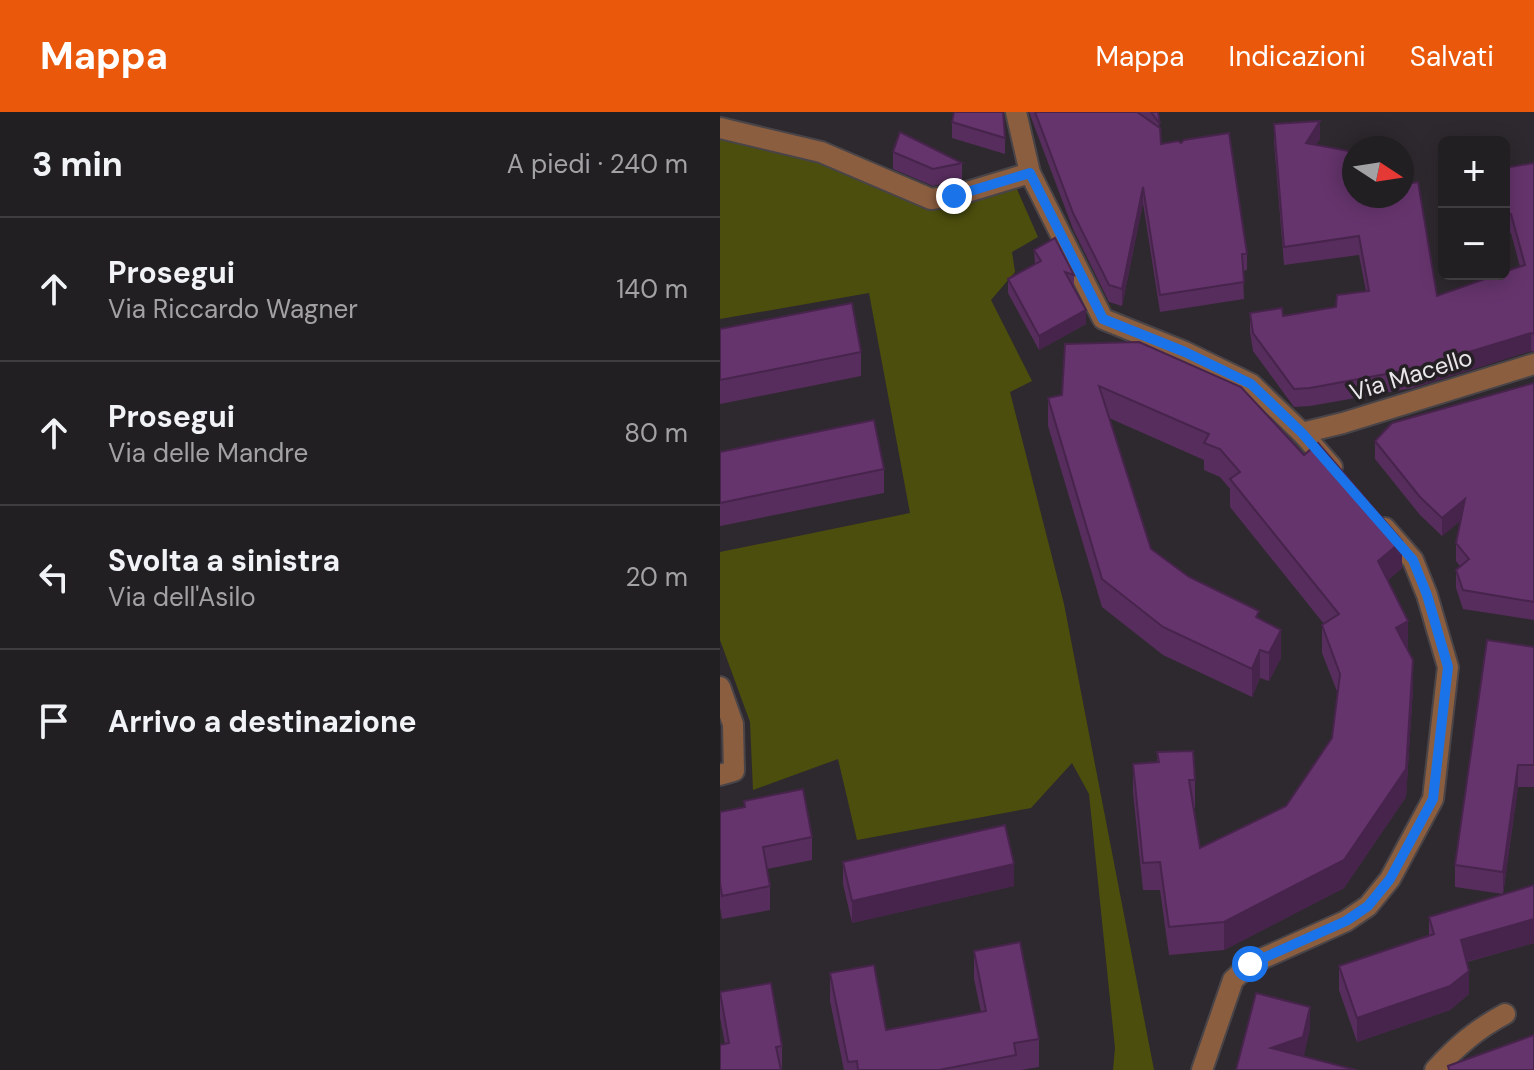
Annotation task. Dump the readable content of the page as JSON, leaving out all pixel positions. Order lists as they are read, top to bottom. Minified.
{"streets":{"street":["Via Macello"]},"north":"right","page":{"header":"Mappa","nav":["Mappa","Indicazioni","Salvati"],"heading":["3 min","A piedi · 240 m"],"map_buttons":["+","−"],"list":[["Prosegui","Via Riccardo Wagner","140 m"],["Prosegui","Via delle Mandre","80 m"],["Svolta a sinistra","Via dell'Asilo","20 m"],"Arrivo a destinazione"]}}
